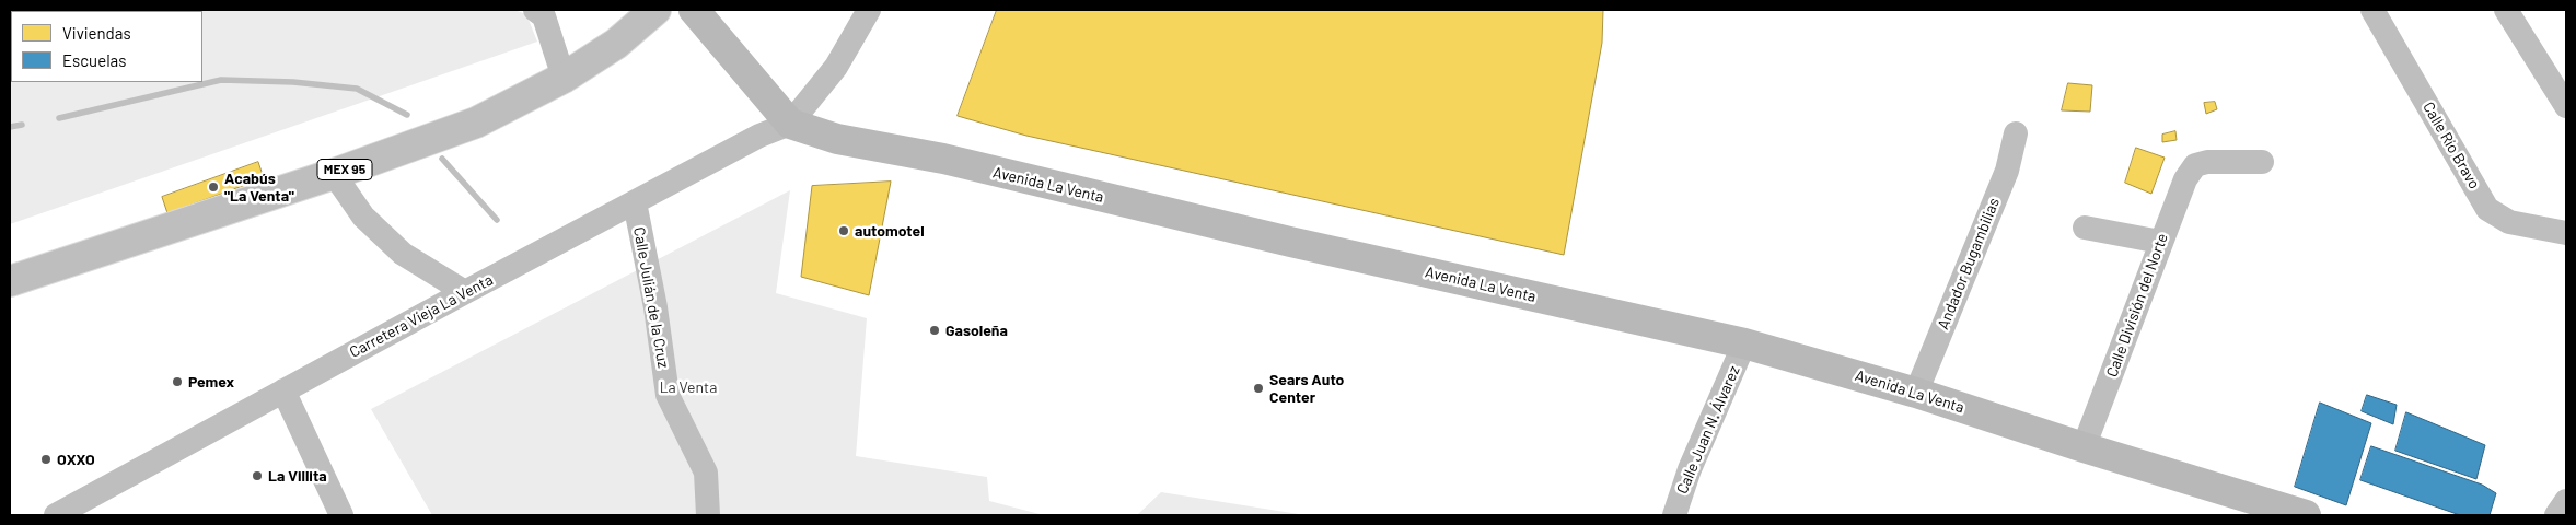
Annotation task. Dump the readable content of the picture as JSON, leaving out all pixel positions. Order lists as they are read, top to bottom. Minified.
{"streets":{"highway":["MEX 95"],"main road":["Avenida La Venta"],"street":["Calle Río Bravo","Andador Bugambilias","Calle Julián de la Cruz","Calle División del Norte","Carretera Vieja La Venta","Calle Juan N. Álvarez"]},"crossings":[["Avenida La Venta","Andador Bugambilias"],["Avenida La Venta","Calle División del Norte"],["Avenida La Venta","Carretera Vieja La Venta"],["Avenida La Venta","Calle Juan N. Álvarez"],["Calle Julián de la Cruz","Carretera Vieja La Venta"]],"parks":["La Venta"],"places":["Acabús \"La Venta\"","automotel","Gasoleña","Pemex","Sears Auto Center","OXXO","La Villita"],"legend":["Viviendas","Escuelas"]}
